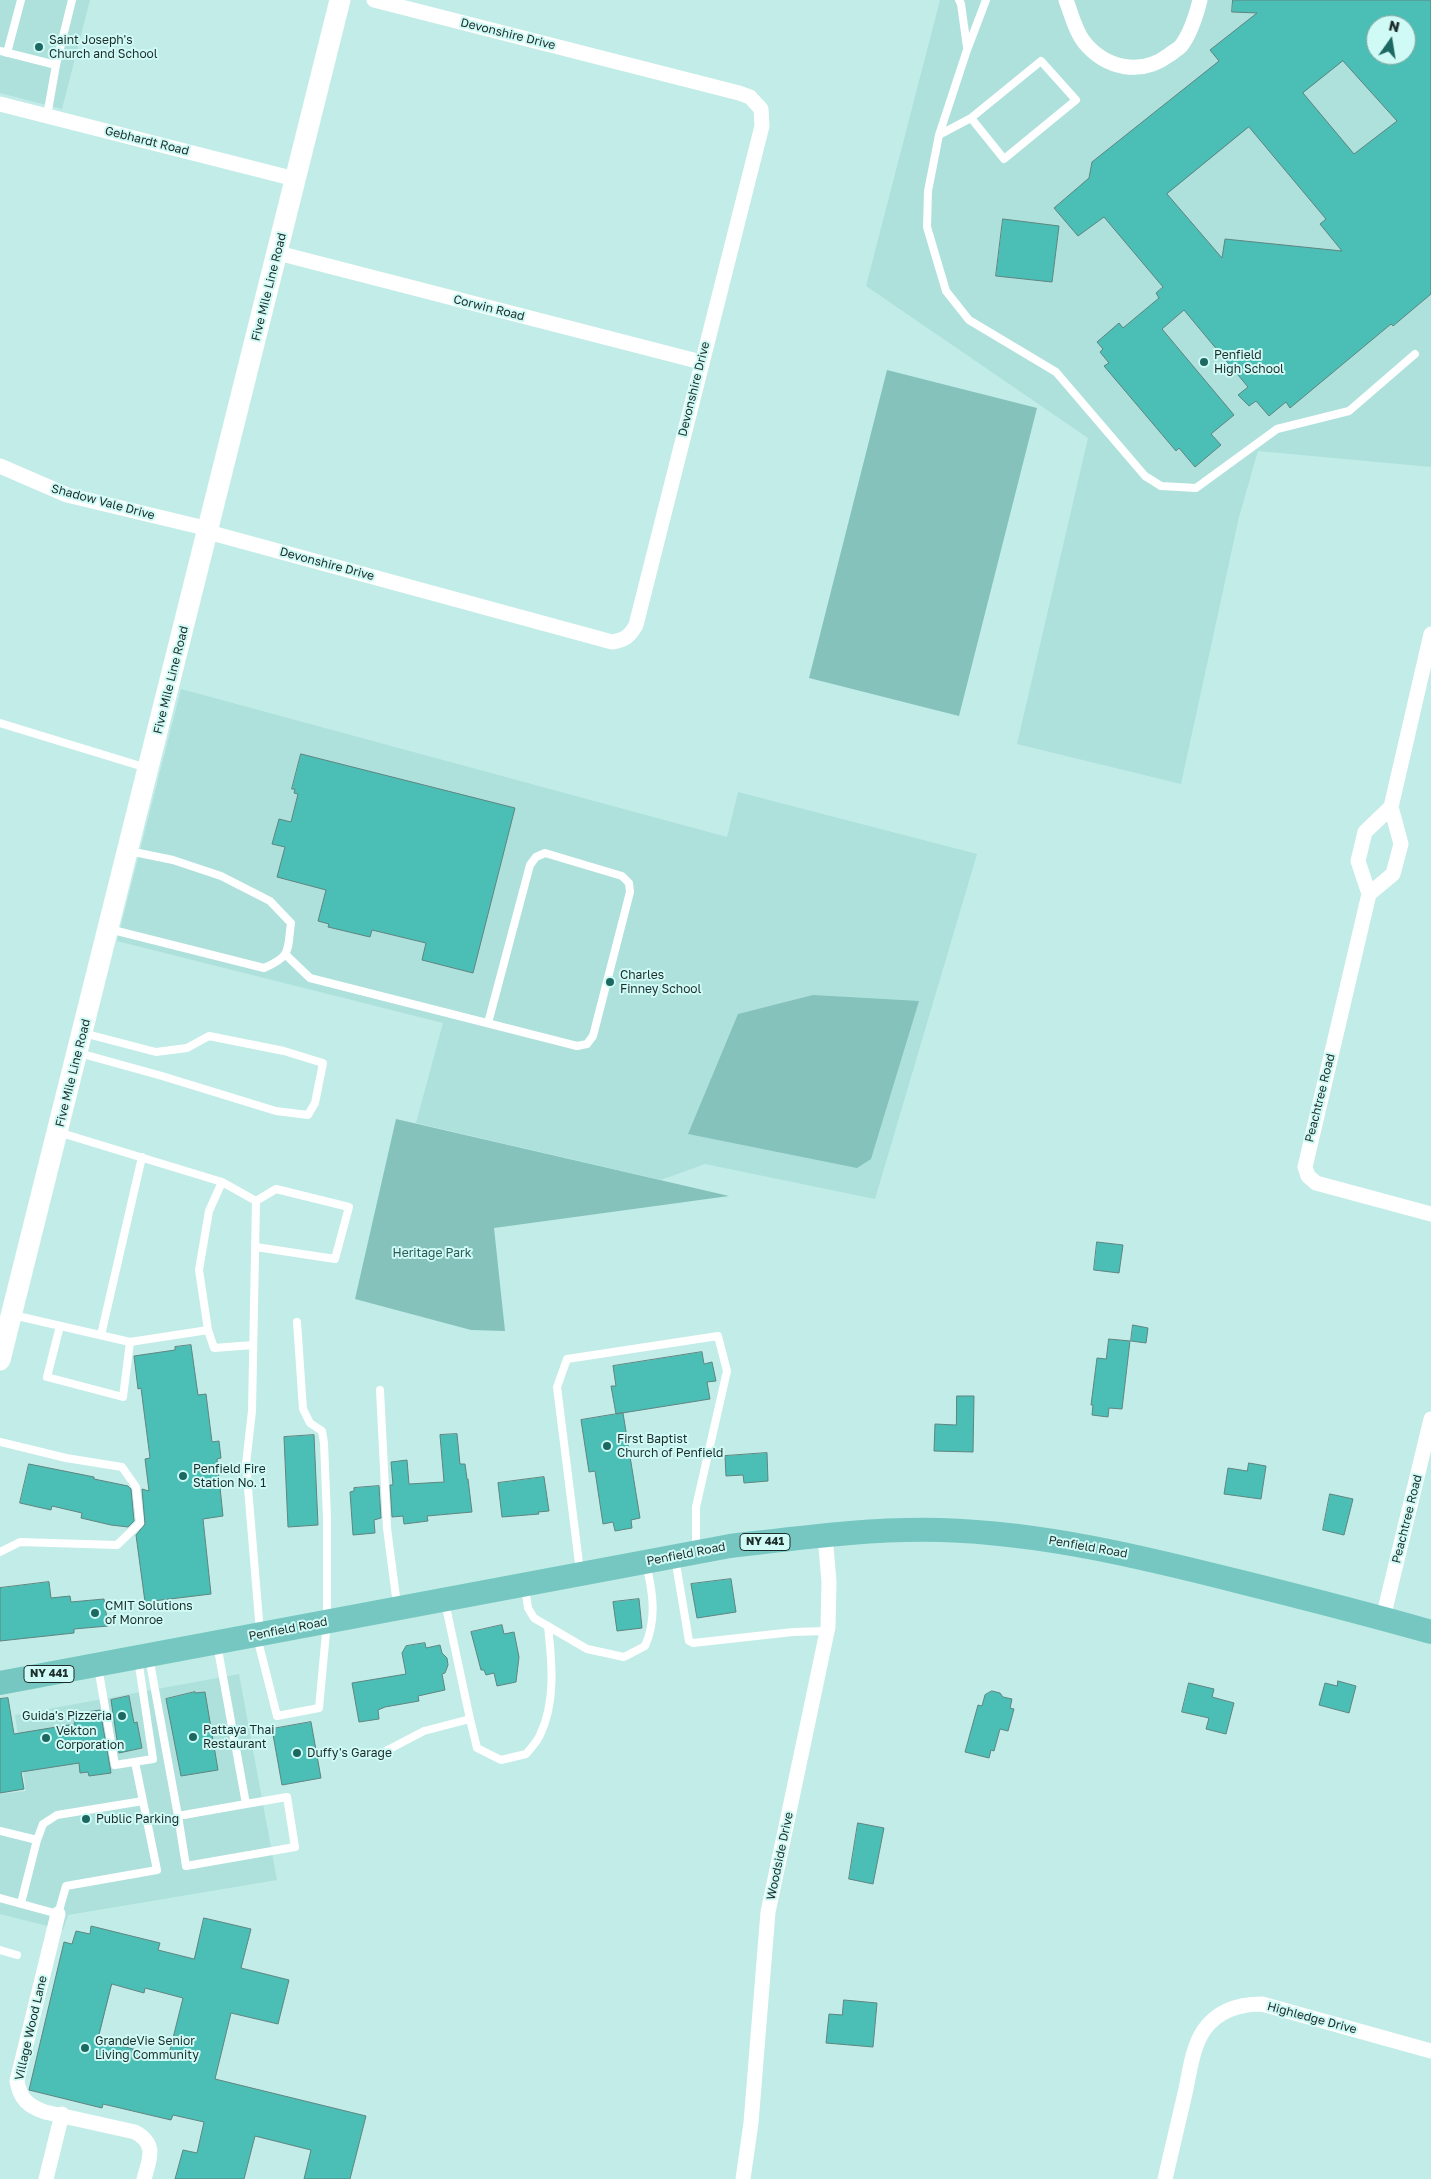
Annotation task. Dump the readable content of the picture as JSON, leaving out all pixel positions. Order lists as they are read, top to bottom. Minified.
{"streets":{"main road":["Five Mile Line Road","NY 441","Penfield Road"],"street":["Devonshire Drive","Gebhardt Road","Corwin Road","Shadow Vale Drive","Peachtree Road","Woodside Drive","Highledge Drive","Village Wood Lane"]},"crossings":[["Devonshire Drive","Five Mile Line Road"],["Devonshire Drive","Corwin Road"],["Devonshire Drive","Shadow Vale Drive"],["Gebhardt Road","Five Mile Line Road"],["Five Mile Line Road","Corwin Road"],["Five Mile Line Road","Shadow Vale Drive"],["Peachtree Road","Penfield Road"],["Penfield Road","Woodside Drive"]],"parks":["Heritage Park"],"places":["Saint Joseph's Church and School","Penfield High School","Charles Finney School","First Baptist Church of Penfield","Penfield Fire Station No. 1","CMIT Solutions of Monroe","Guida's Pizzeria","Pattaya Thai Restaurant","Vekton Corporation","Duffy's Garage","Public Parking","GrandeVie Senior Living Community"],"north":"top"}
